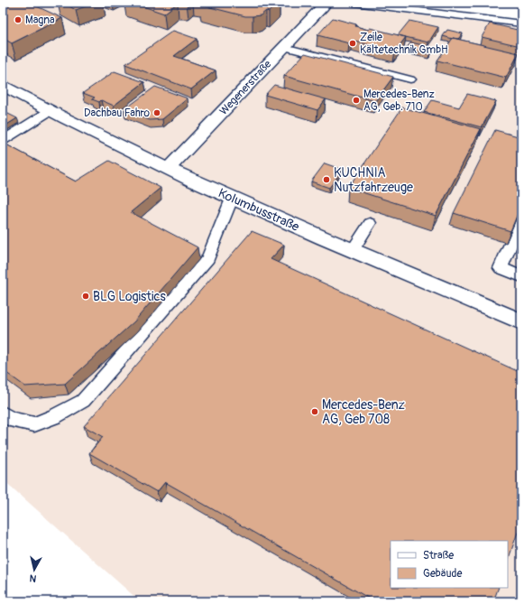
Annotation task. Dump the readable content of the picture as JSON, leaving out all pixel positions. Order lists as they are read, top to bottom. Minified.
{"streets":{"street":["Wegenerstraße","Kolumbusstraße"]},"crossings":[["Wegenerstraße","Kolumbusstraße"]],"places":["Magna","Zeile Kältetechnik GmbH","Mercedes-Benz AG, Geb. 710","Dachbau Fahro","KUCHNIA Nutzfahrzeuge","BLG Logistics","Mercedes-Benz AG, Geb 708"],"legend":["Straße","Gebäude"],"north":"bottom"}
